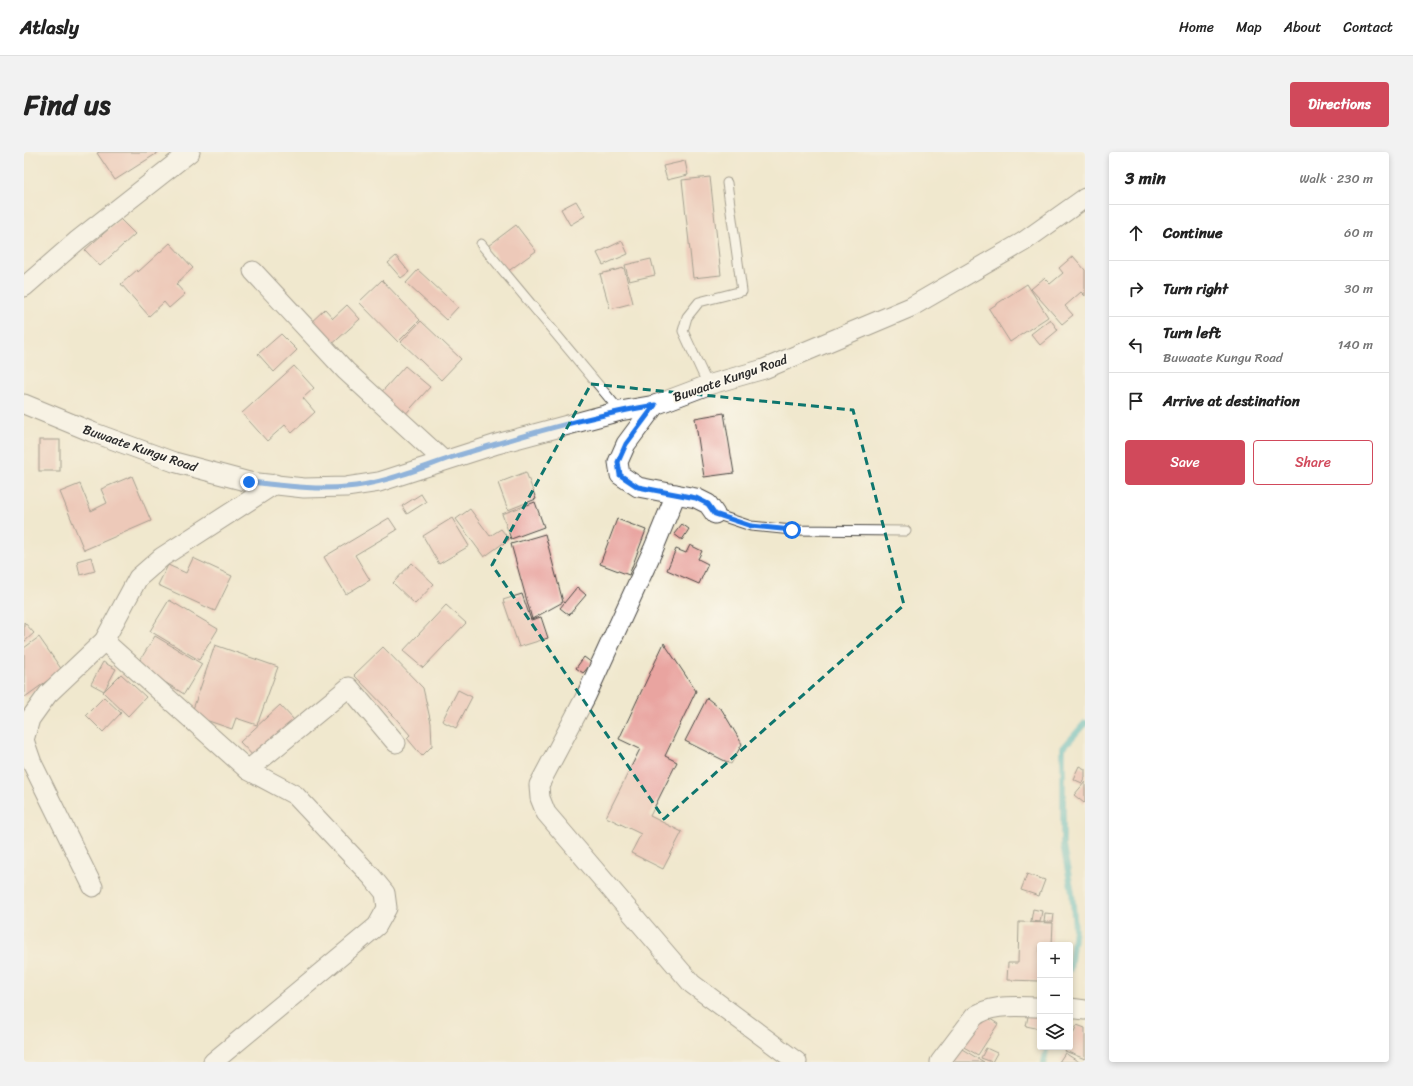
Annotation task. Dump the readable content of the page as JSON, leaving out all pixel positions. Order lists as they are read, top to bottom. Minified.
{"streets":{"street":["Buwaate Kungu Road"]},"page":{"header":"Atlasly","nav":["Home","Map","About","Contact"],"title":"Find us","buttons":["Directions",["Save","Share"]],"heading":["3 min","Walk · 230 m"],"list":[["Continue","60 m"],["Turn right","30 m"],["Turn left","Buwaate Kungu Road","140 m"],"Arrive at destination"],"map_buttons":["+","−"]}}
